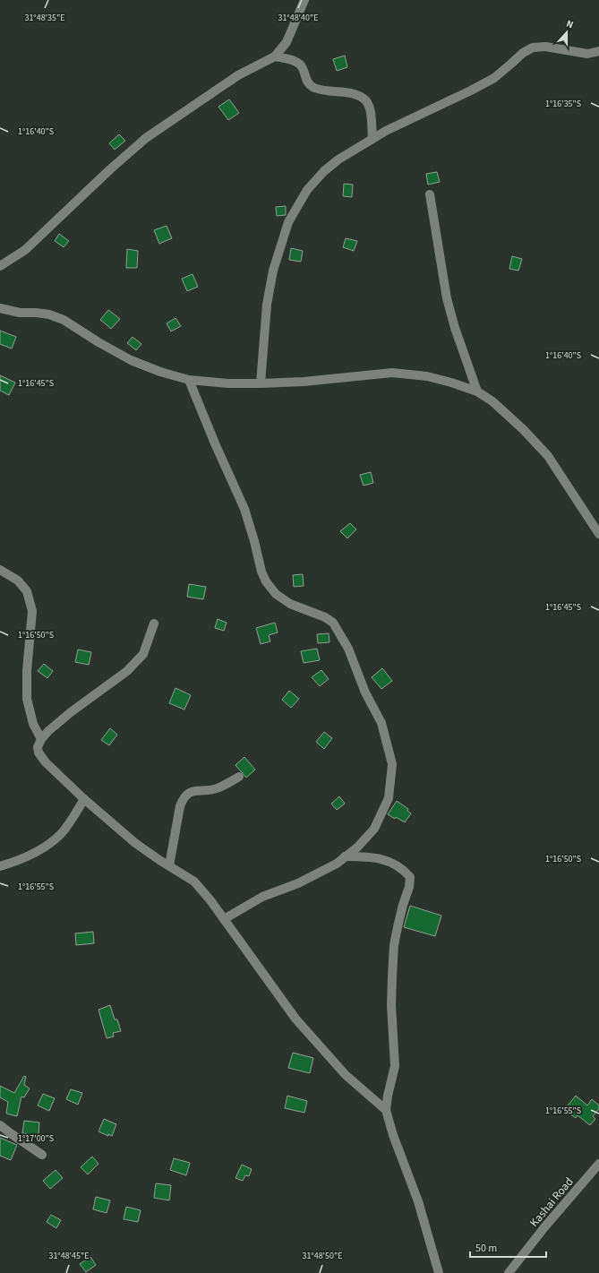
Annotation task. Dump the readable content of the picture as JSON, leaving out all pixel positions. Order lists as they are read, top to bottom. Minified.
{"streets":{"street":["Kashai Road"]},"scale_bar":"50 m","north":"top","coordinates":["31°48'35\"E","31°48'40\"E","1°16'35\"S","1°16'40\"S","1°16'45\"S","1°16'50\"S","1°16'55\"S","1°17'00\"S","31°48'45\"E","31°48'50\"E"]}
